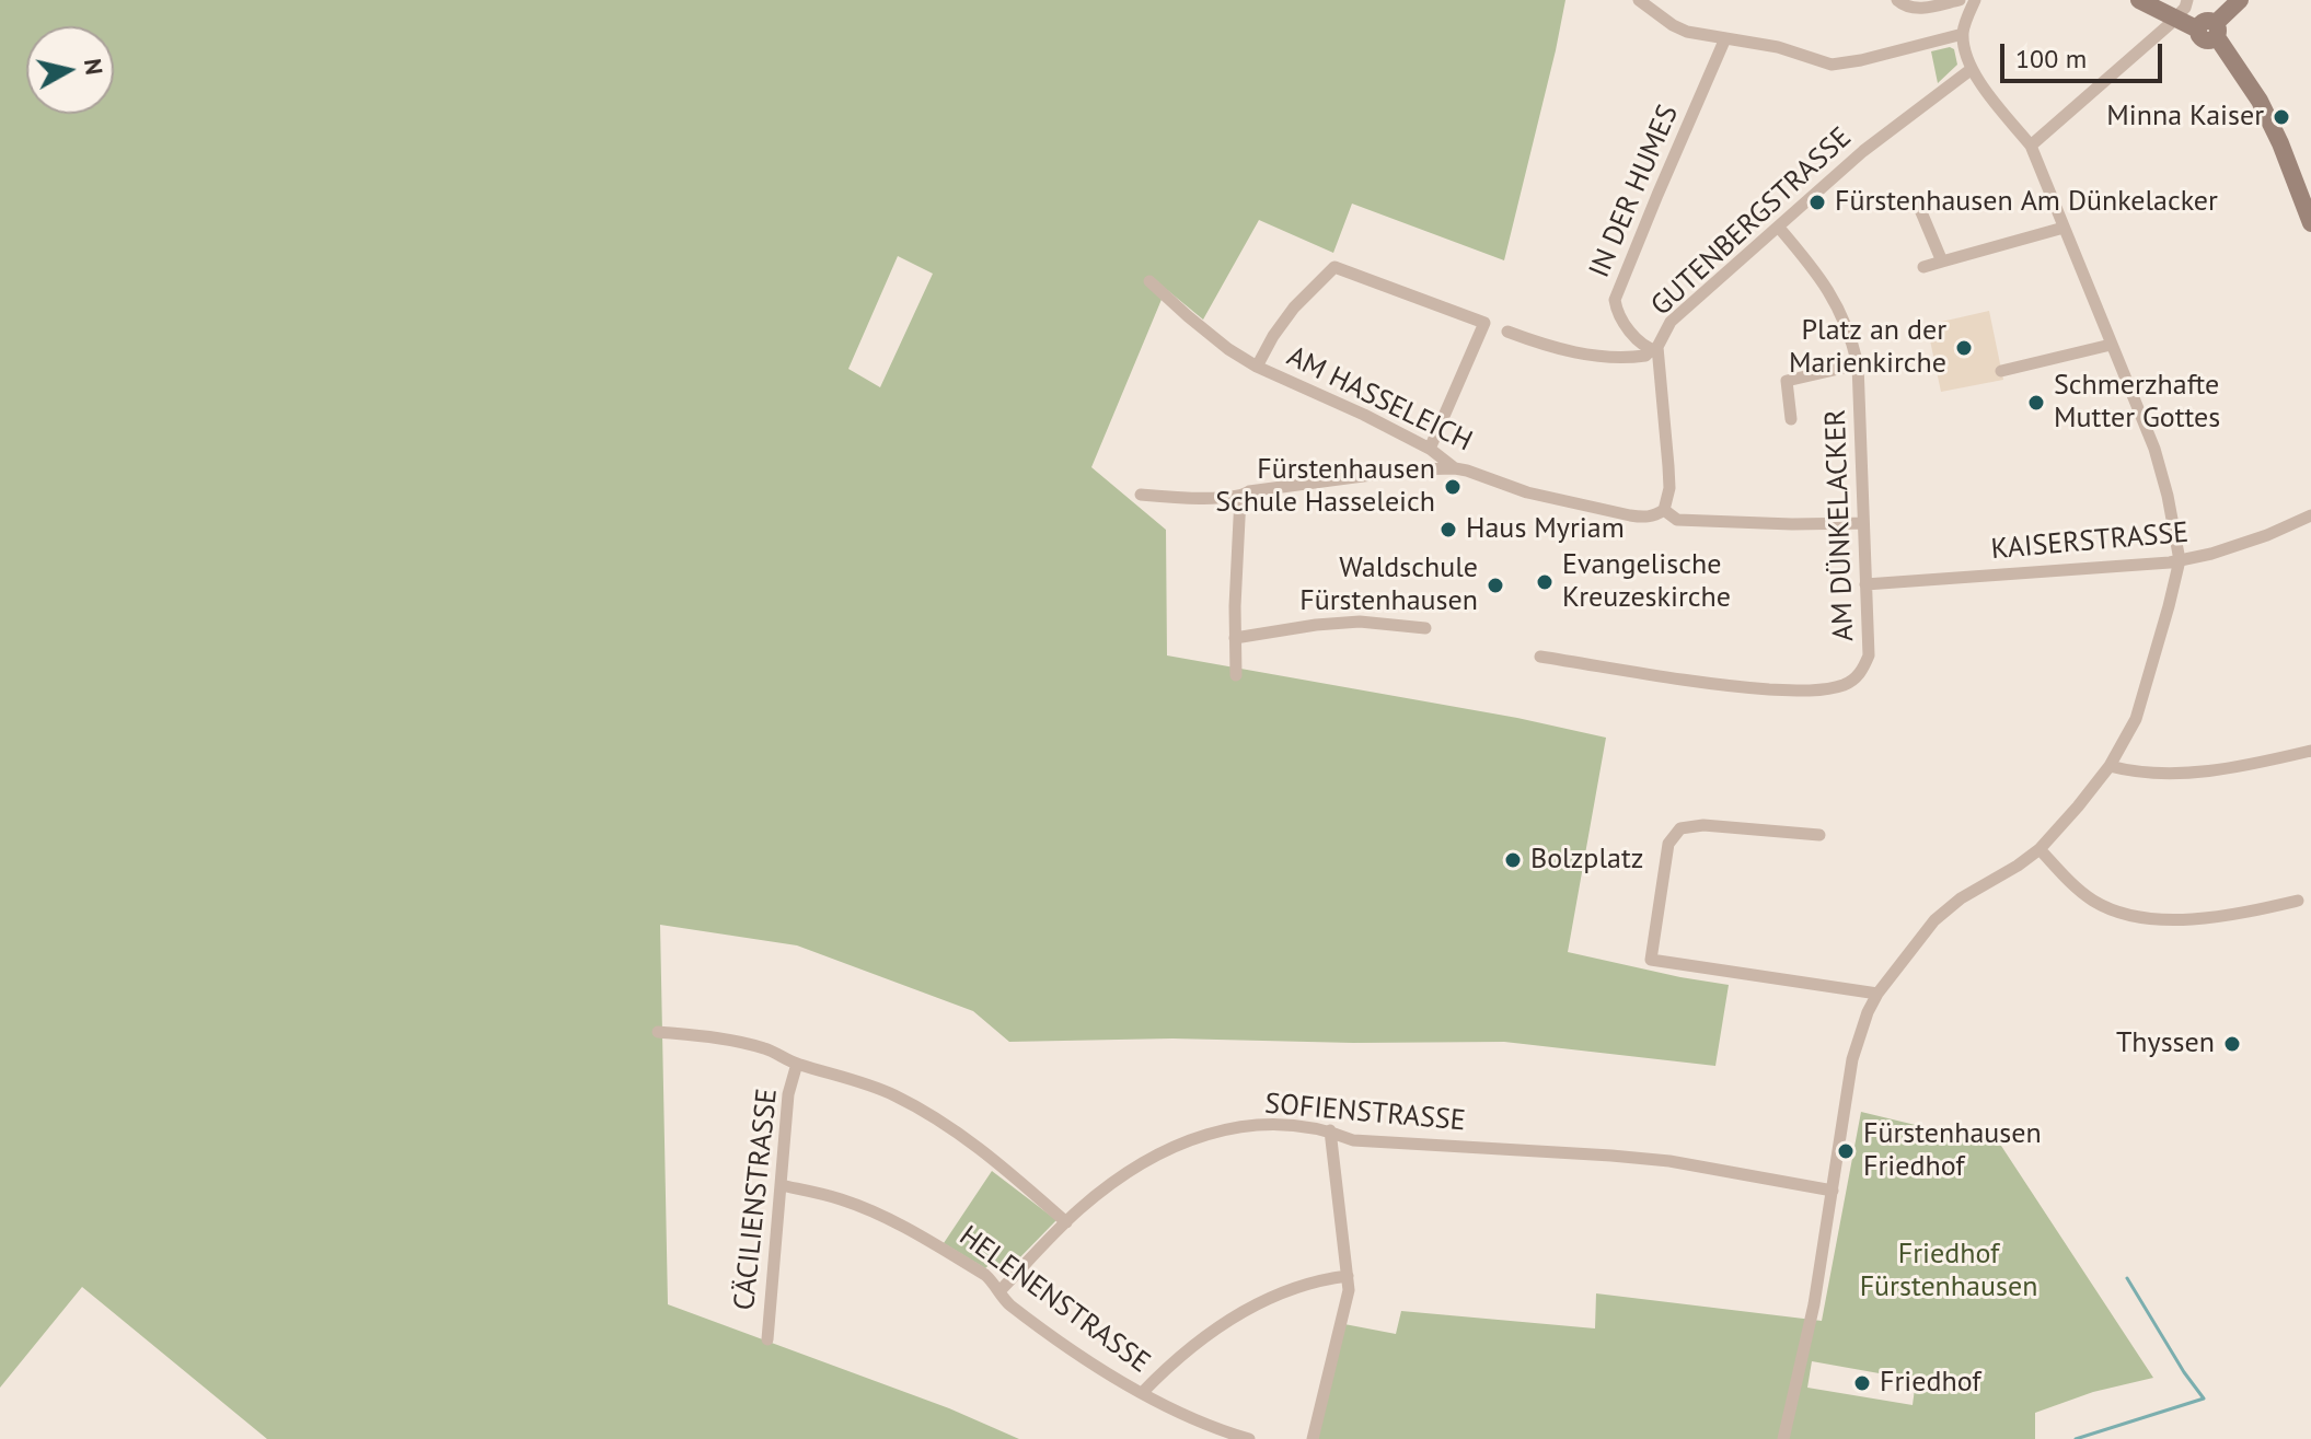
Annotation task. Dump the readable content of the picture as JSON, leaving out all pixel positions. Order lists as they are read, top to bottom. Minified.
{"streets":{"street":["IN DER HUMES","GUTENBERGSTRASSE","AM HASSELEICH","AM DÜNKELACKER","KAISERSTRASSE","SOFIENSTRASSE","CÄCILIENSTRASSE","HELENENSTRASSE"]},"crossings":[["IN DER HUMES","GUTENBERGSTRASSE"],["GUTENBERGSTRASSE","AM HASSELEICH"],["GUTENBERGSTRASSE","AM DÜNKELACKER"],["AM DÜNKELACKER","KAISERSTRASSE"],["SOFIENSTRASSE","HELENENSTRASSE"],["CÄCILIENSTRASSE","HELENENSTRASSE"]],"parks":["Friedhof Fürstenhausen"],"places":["Minna Kaiser","Fürstenhausen Am Dünkelacker","Platz an der Marienkirche","Schmerzhafte Mutter Gottes","Fürstenhausen Schule Hasseleich","Haus Myriam","Evangelische Kreuzeskirche","Waldschule Fürstenhausen","Bolzplatz","Thyssen","Fürstenhausen Friedhof","Friedhof"],"scale_bar":"100 m","north":"right"}
